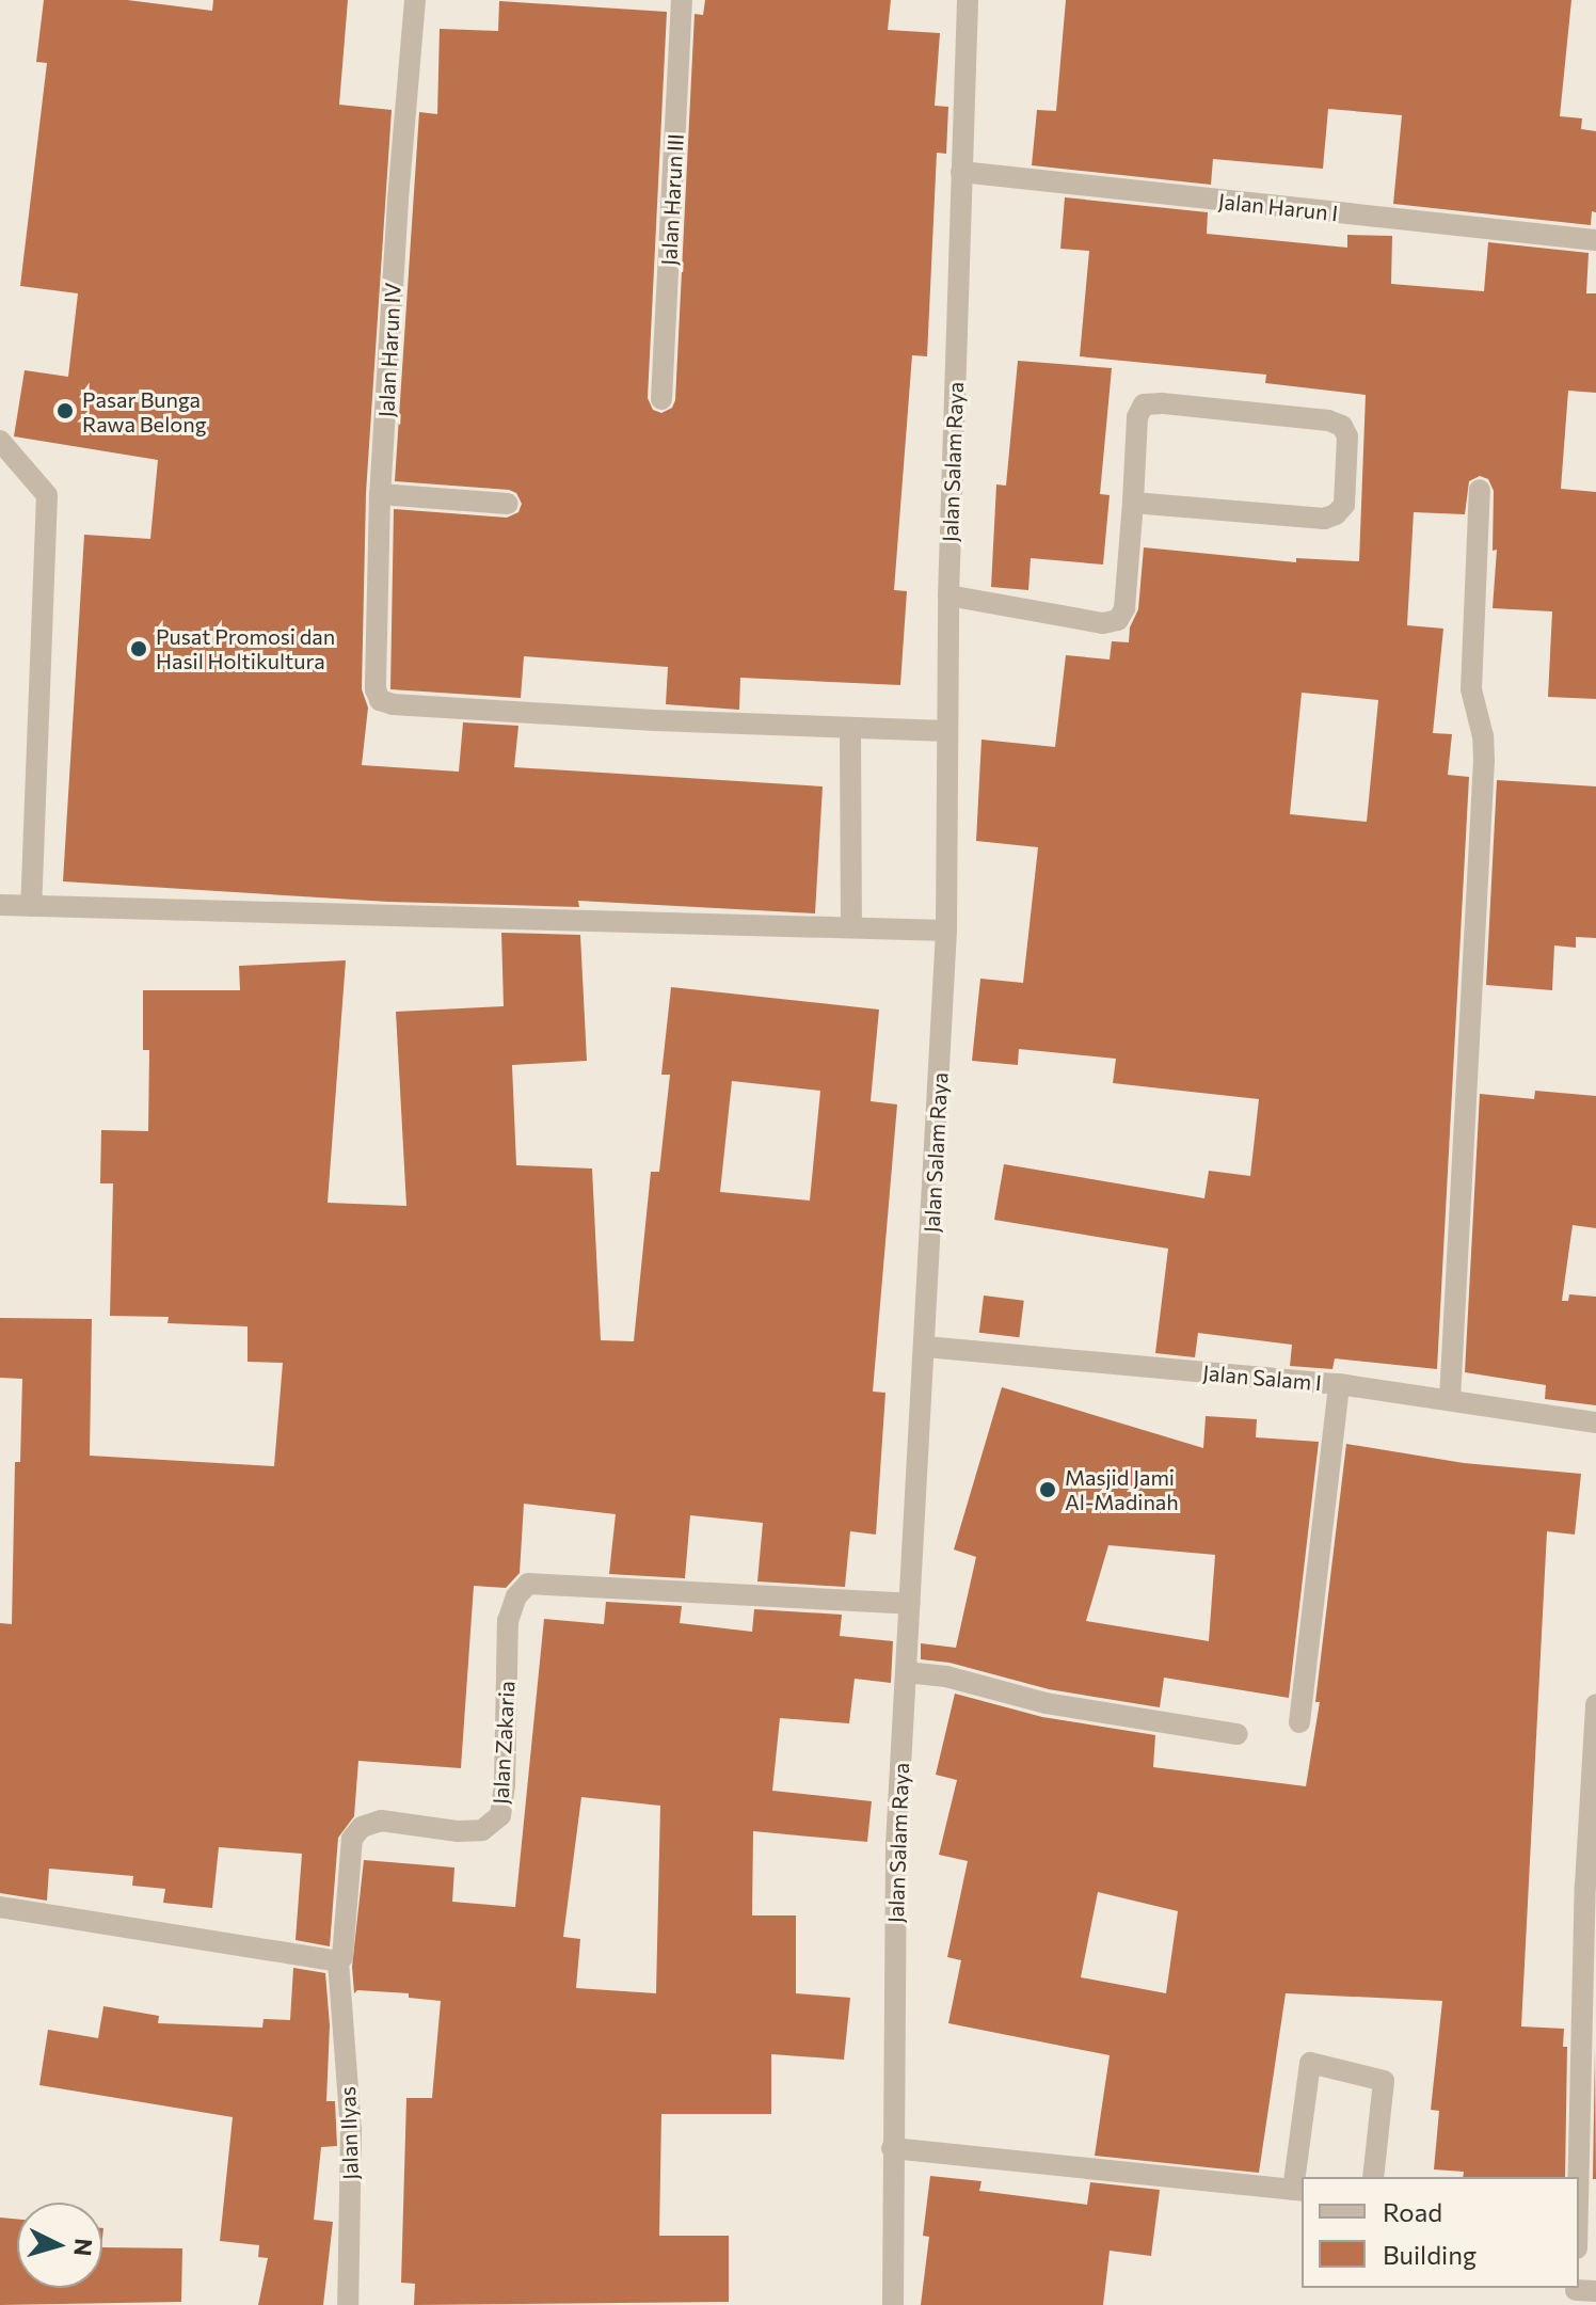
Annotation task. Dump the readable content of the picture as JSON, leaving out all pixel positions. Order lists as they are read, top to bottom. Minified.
{"streets":{"street":["Jalan Harun III","Jalan Harun I","Jalan Harun IV","Jalan Salam Raya","Jalan Salam I","Jalan Zakaria","Jalan Ilyas"]},"crossings":[["Jalan Harun I","Jalan Salam Raya"],["Jalan Salam Raya","Jalan Salam I"],["Jalan Salam Raya","Jalan Zakaria"],["Jalan Zakaria","Jalan Ilyas"]],"places":["Pasar Bunga Rawa Belong","Pusat Promosi dan Hasil Holtikultura","Masjid Jami Al-Madinah"],"legend":["Road","Building"],"north":"right"}
